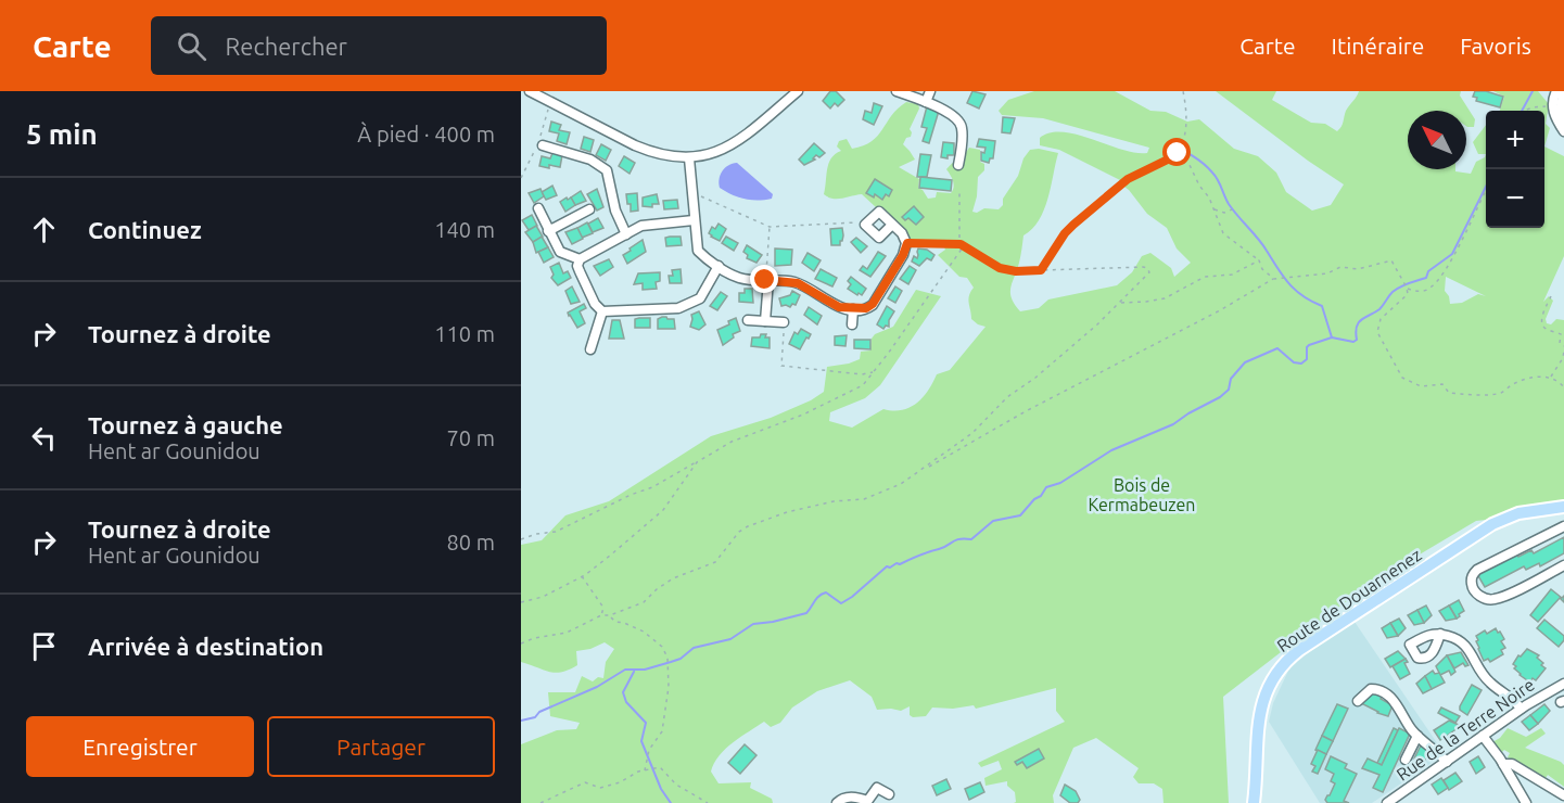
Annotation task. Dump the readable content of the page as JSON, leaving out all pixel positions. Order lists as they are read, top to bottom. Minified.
{"streets":{"main road":["Route de Douarnenez"],"street":["Rue de la Terre Noire"]},"parks":["Bois de Kermabeuzen"],"north":"top left","page":{"header":"Carte","search":"Rechercher","nav":["Carte","Itinéraire","Favoris"],"heading":["5 min","À pied · 400 m"],"map_buttons":["+","−"],"list":[["Continuez","140 m"],["Tournez à droite","110 m"],["Tournez à gauche","Hent ar Gounidou","70 m"],["Tournez à droite","Hent ar Gounidou","80 m"],"Arrivée à destination"],"buttons":["Enregistrer","Partager"]}}
